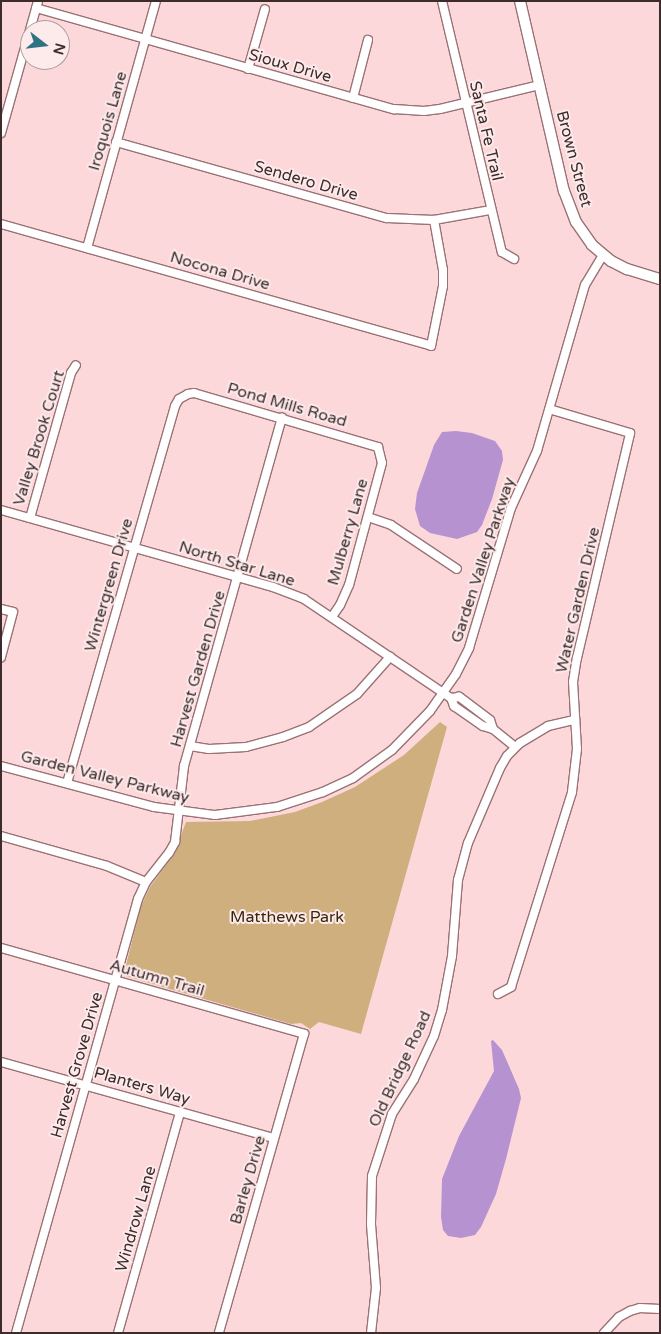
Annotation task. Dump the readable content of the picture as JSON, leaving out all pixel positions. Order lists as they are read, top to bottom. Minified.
{"streets":{"main road":["Brown Street"],"street":["Sioux Drive","Iroquois Lane","Santa Fe Trail","Sendero Drive","Nocona Drive","Pond Mills Road","Valley Brook Court","Mulberry Lane","Garden Valley Parkway","North Star Lane","Wintergreen Drive","Water Garden Drive","Harvest Garden Drive","Autumn Trail","Harvest Grove Drive","Old Bridge Road","Planters Way","Barley Drive","Windrow Lane"]},"crossings":[["Sioux Drive","Iroquois Lane"],["Sioux Drive","Santa Fe Trail"],["Sioux Drive","Brown Street"],["Iroquois Lane","Sendero Drive"],["Iroquois Lane","Nocona Drive"],["Santa Fe Trail","Sendero Drive"],["Brown Street","Garden Valley Parkway"],["Sendero Drive","Nocona Drive"],["Pond Mills Road","Mulberry Lane"],["Pond Mills Road","Wintergreen Drive"],["Pond Mills Road","Harvest Garden Drive"],["Valley Brook Court","North Star Lane"],["Mulberry Lane","North Star Lane"],["Garden Valley Parkway","North Star Lane"],["Garden Valley Parkway","Wintergreen Drive"],["Garden Valley Parkway","Water Garden Drive"],["Garden Valley Parkway","Harvest Garden Drive"],["Garden Valley Parkway","Harvest Grove Drive"],["North Star Lane","Wintergreen Drive"],["North Star Lane","Harvest Garden Drive"],["North Star Lane","Old Bridge Road"],["Water Garden Drive","Old Bridge Road"],["Harvest Garden Drive","Harvest Grove Drive"],["Autumn Trail","Harvest Grove Drive"],["Autumn Trail","Barley Drive"],["Harvest Grove Drive","Planters Way"],["Planters Way","Barley Drive"],["Planters Way","Windrow Lane"]],"parks":["Matthews Park"],"north":"right"}
